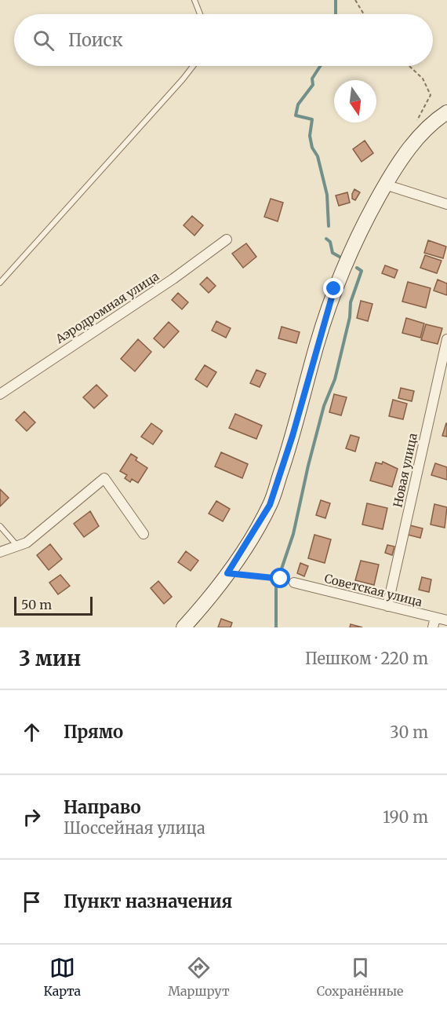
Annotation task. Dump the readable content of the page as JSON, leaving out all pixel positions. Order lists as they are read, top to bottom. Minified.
{"streets":{"street":["Аэродромная улица","Новая улица","Советская улица"]},"crossings":[["Новая улица","Советская улица"]],"scale_bar":"50 m","north":"bottom","page":{"search":"Поиск","scale":"50 m","heading":["3 мин","Пешком · 220 m"],"list":[["Прямо","30 m"],["Направо","Шоссейная улица","190 m"],"Пункт назначения"],"nav":["Карта","Маршрут","Сохранённые"]}}
